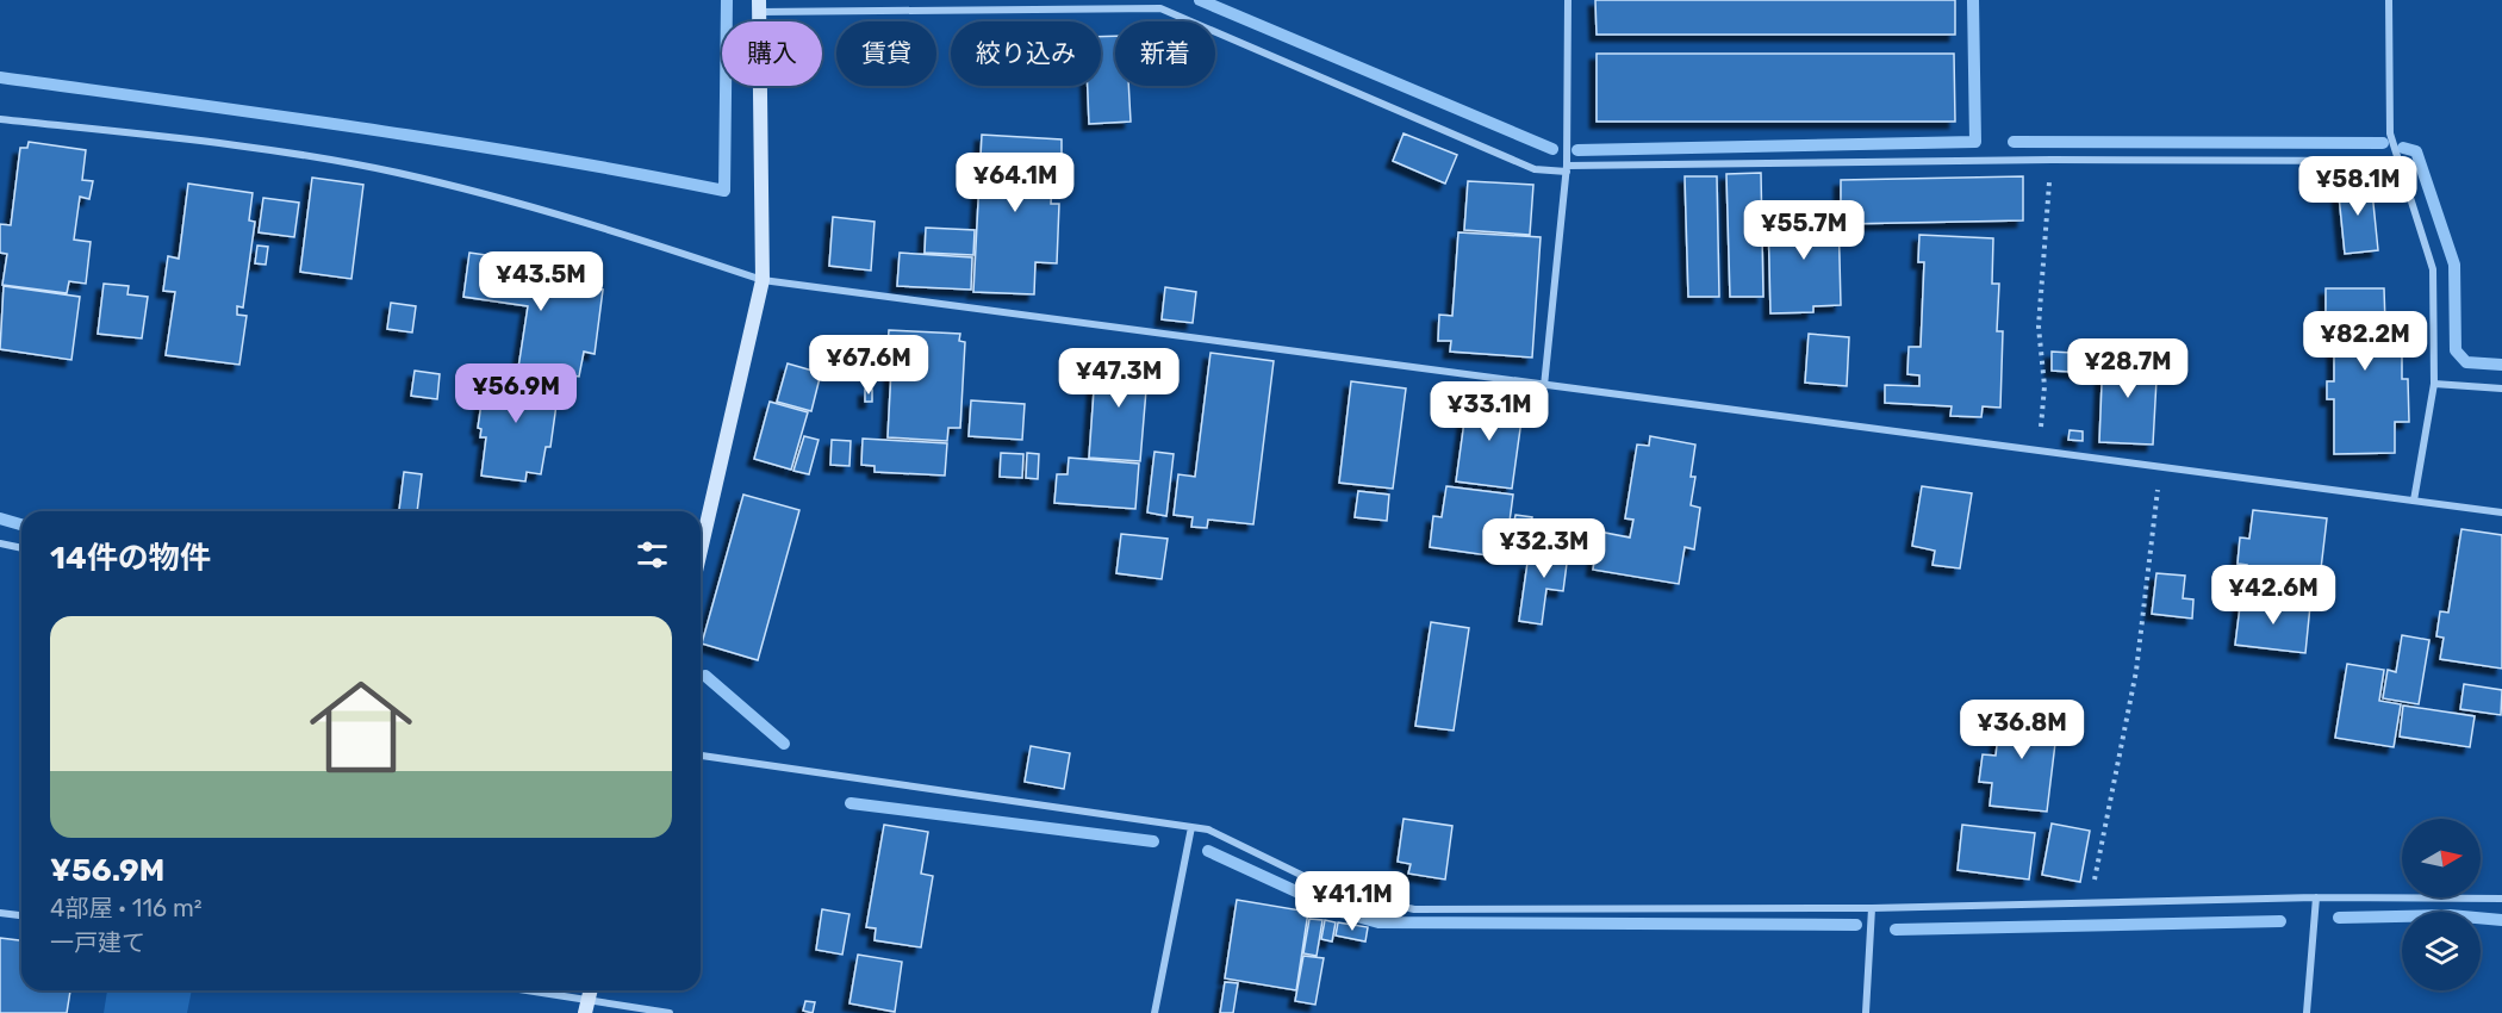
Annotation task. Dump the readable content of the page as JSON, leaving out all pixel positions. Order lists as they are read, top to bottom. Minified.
{"north":"right","page":{"chip":["購入","賃貸","絞り込み","新着"],"price":["¥64.1M","¥58.1M","¥55.7M","¥43.5M","¥82.2M","¥67.6M","¥28.7M","¥47.3M","¥56.9M","¥33.1M","¥32.3M","¥42.6M","¥36.8M","¥41.1M"],"heading":"14件の物件","list":[{"name":"¥56.9M","note":"4部屋 · 116 m² · 一戸建て"}]}}
